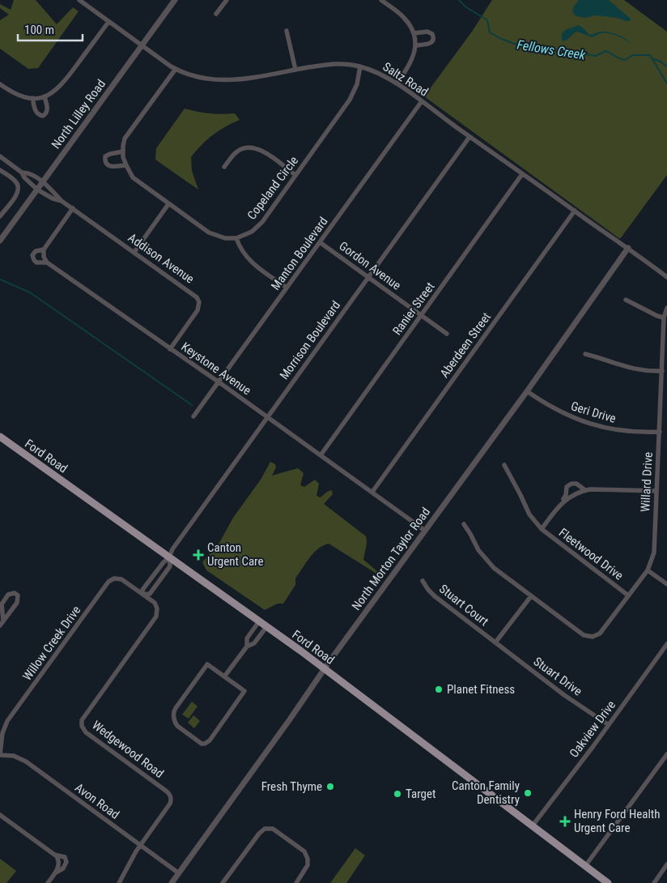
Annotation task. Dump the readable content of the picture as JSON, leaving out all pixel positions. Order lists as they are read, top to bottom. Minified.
{"streets":{"main road":["Ford Road"],"street":["Saltz Road","North Lilley Road","Copeland Circle","Manton Boulevard","Addison Avenue","Gordon Avenue","Ranier Street","Morrison Boulevard","Aberdeen Street","Keystone Avenue","Geri Drive","Willard Drive","Fleetwood Drive","North Morton Taylor Road","Stuart Court","Willow Creek Drive","Stuart Drive","Oakview Drive","Wedgewood Road","Avon Road"]},"crossings":[["Saltz Road","North Lilley Road"],["Saltz Road","Copeland Circle"],["Saltz Road","Manton Boulevard"],["Saltz Road","Ranier Street"],["Saltz Road","Morrison Boulevard"],["Saltz Road","Aberdeen Street"],["Saltz Road","North Morton Taylor Road"],["North Lilley Road","Addison Avenue"],["Manton Boulevard","Gordon Avenue"],["Manton Boulevard","Keystone Avenue"],["Addison Avenue","Keystone Avenue"],["Gordon Avenue","Ranier Street"],["Gordon Avenue","Morrison Boulevard"],["Ranier Street","Keystone Avenue"],["Morrison Boulevard","Keystone Avenue"],["Morrison Boulevard","Ford Road"],["Aberdeen Street","Keystone Avenue"],["Keystone Avenue","North Morton Taylor Road"],["Geri Drive","Willard Drive"],["Geri Drive","North Morton Taylor Road"],["Ford Road","North Morton Taylor Road"],["Ford Road","Oakview Drive"],["Willard Drive","Fleetwood Drive"],["North Morton Taylor Road","Avon Road"],["Stuart Court","Stuart Drive"],["Willow Creek Drive","Wedgewood Road"],["Willow Creek Drive","Avon Road"],["Stuart Drive","Oakview Drive"],["Wedgewood Road","Avon Road"]],"water":["Fellows Creek"],"places":{"health":["Canton Urgent Care","Henry Ford Health Urgent Care"],"other":["Planet Fitness","Fresh Thyme","Canton Family Dentistry","Target"]},"scale_bar":"100 m"}
